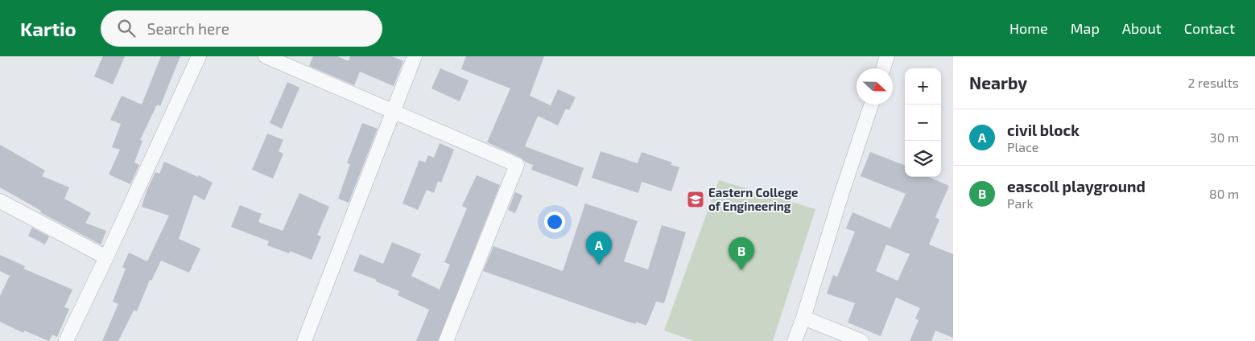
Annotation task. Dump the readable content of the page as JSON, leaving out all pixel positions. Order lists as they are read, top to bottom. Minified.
{"places":{"school or university":["Eastern College of Engineering"]},"north":"right","page":{"header":"Kartio","search":"Search here","nav":["Home","Map","About","Contact"],"heading":["Nearby","2 results"],"map_buttons":["+","−"],"list":[{"mark":"A","name":"civil block","note":"Place","value":"30 m"},{"mark":"B","name":"eascoll playground","note":"Park","value":"80 m"}],"pins":["A","B"]}}
